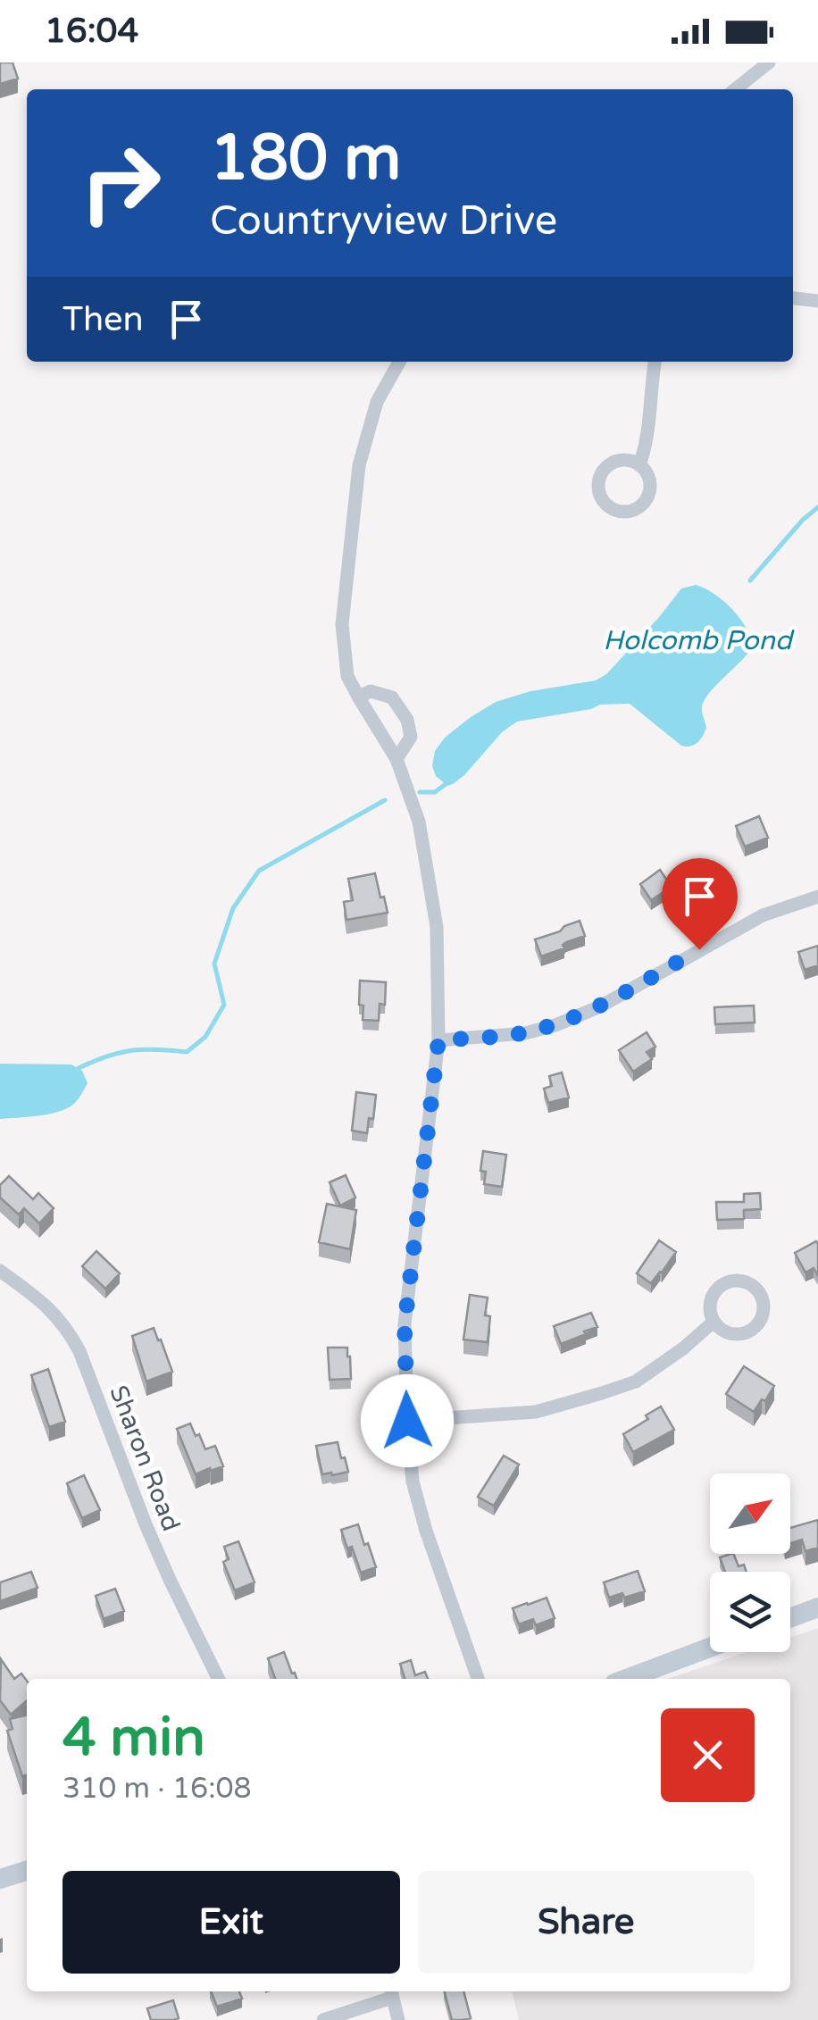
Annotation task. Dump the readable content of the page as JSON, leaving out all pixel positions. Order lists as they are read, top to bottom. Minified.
{"streets":{"street":["Sharon Road"]},"water":["Holcomb Pond"],"north":"top right","page":{"status":"16:04","turn":["180 m","Countryview Drive"],"then":"Then","heading":["4 min","310 m · 16:08"],"buttons":["Exit","Share"]}}
